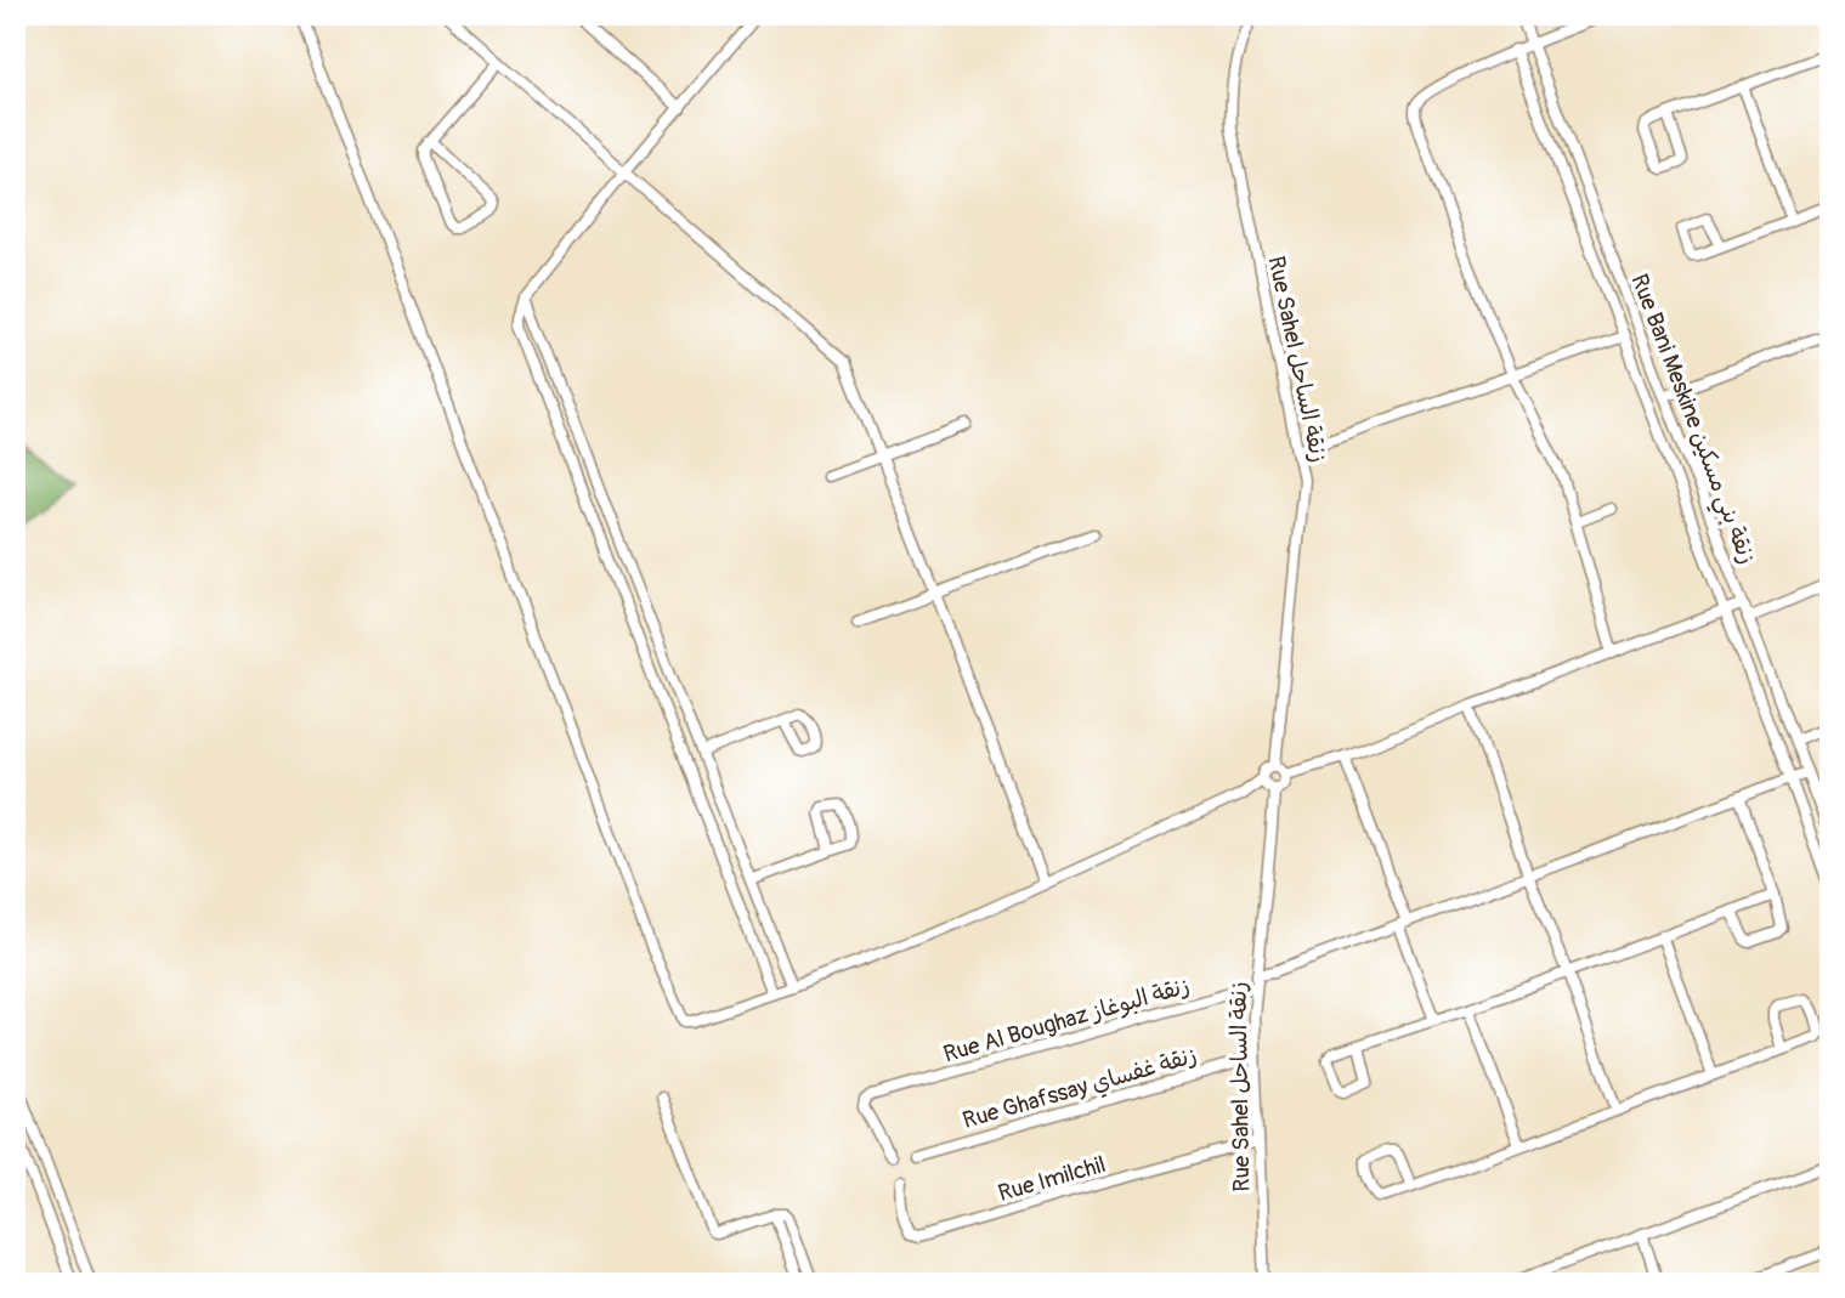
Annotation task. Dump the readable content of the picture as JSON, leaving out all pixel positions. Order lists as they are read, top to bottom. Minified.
{"streets":{"street":["Rue Sahel زنقة الساحل","Rue Bani Meskine زنقة بني مسكين","Rue Al Boughaz زنقة البوغاز","Rue Ghafssay زنقة غفساي","Rue Imilchil"]},"crossings":[["Rue Sahel زنقة الساحل","Rue Al Boughaz زنقة البوغاز"],["Rue Sahel زنقة الساحل","Rue Ghafssay زنقة غفساي"],["Rue Sahel زنقة الساحل","Rue Imilchil"]]}
